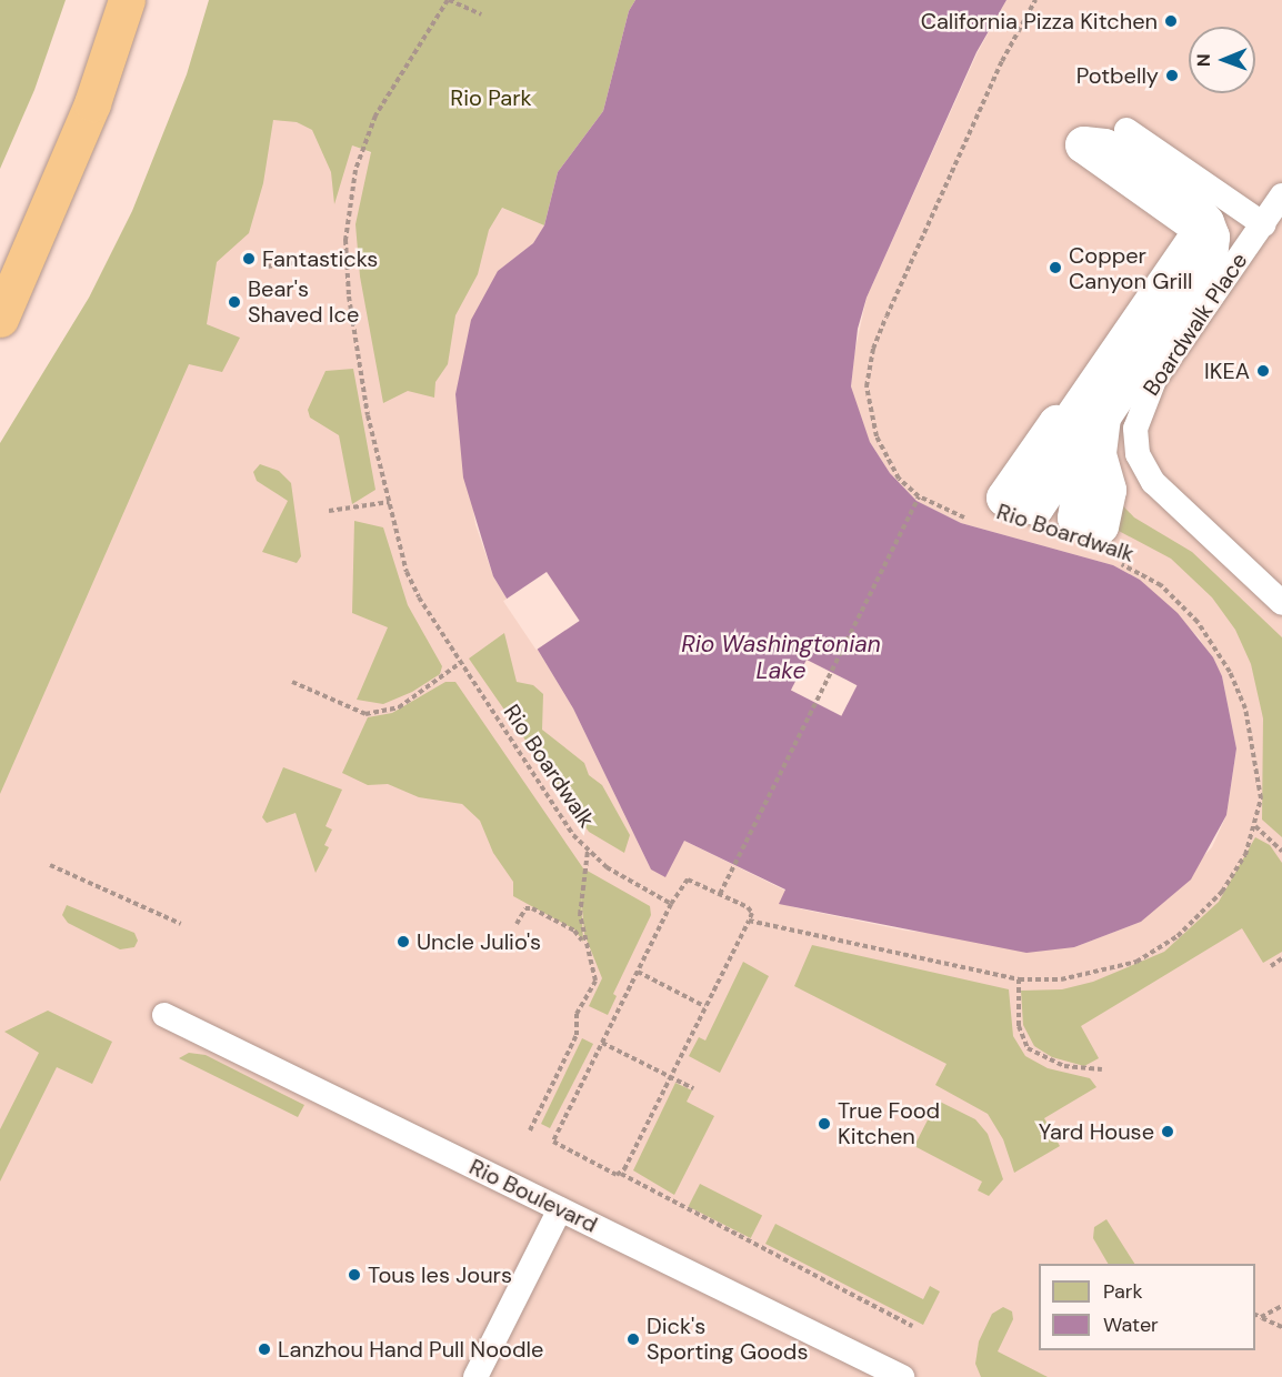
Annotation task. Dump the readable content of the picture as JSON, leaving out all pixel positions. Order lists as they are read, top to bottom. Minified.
{"streets":{"lane":["Boardwalk Place","Rio Boulevard"],"path":["Rio Boardwalk"]},"water":["Rio Washingtonian Lake"],"parks":["Rio Park"],"places":["California Pizza Kitchen","Potbelly","Fantasticks","Copper Canyon Grill","Bear's Shaved Ice","IKEA","Uncle Julio's","True Food Kitchen","Yard House","Tous les Jours","Dick's Sporting Goods","Lanzhou Hand Pull Noodle"],"legend":["Park","Water"],"north":"left"}
